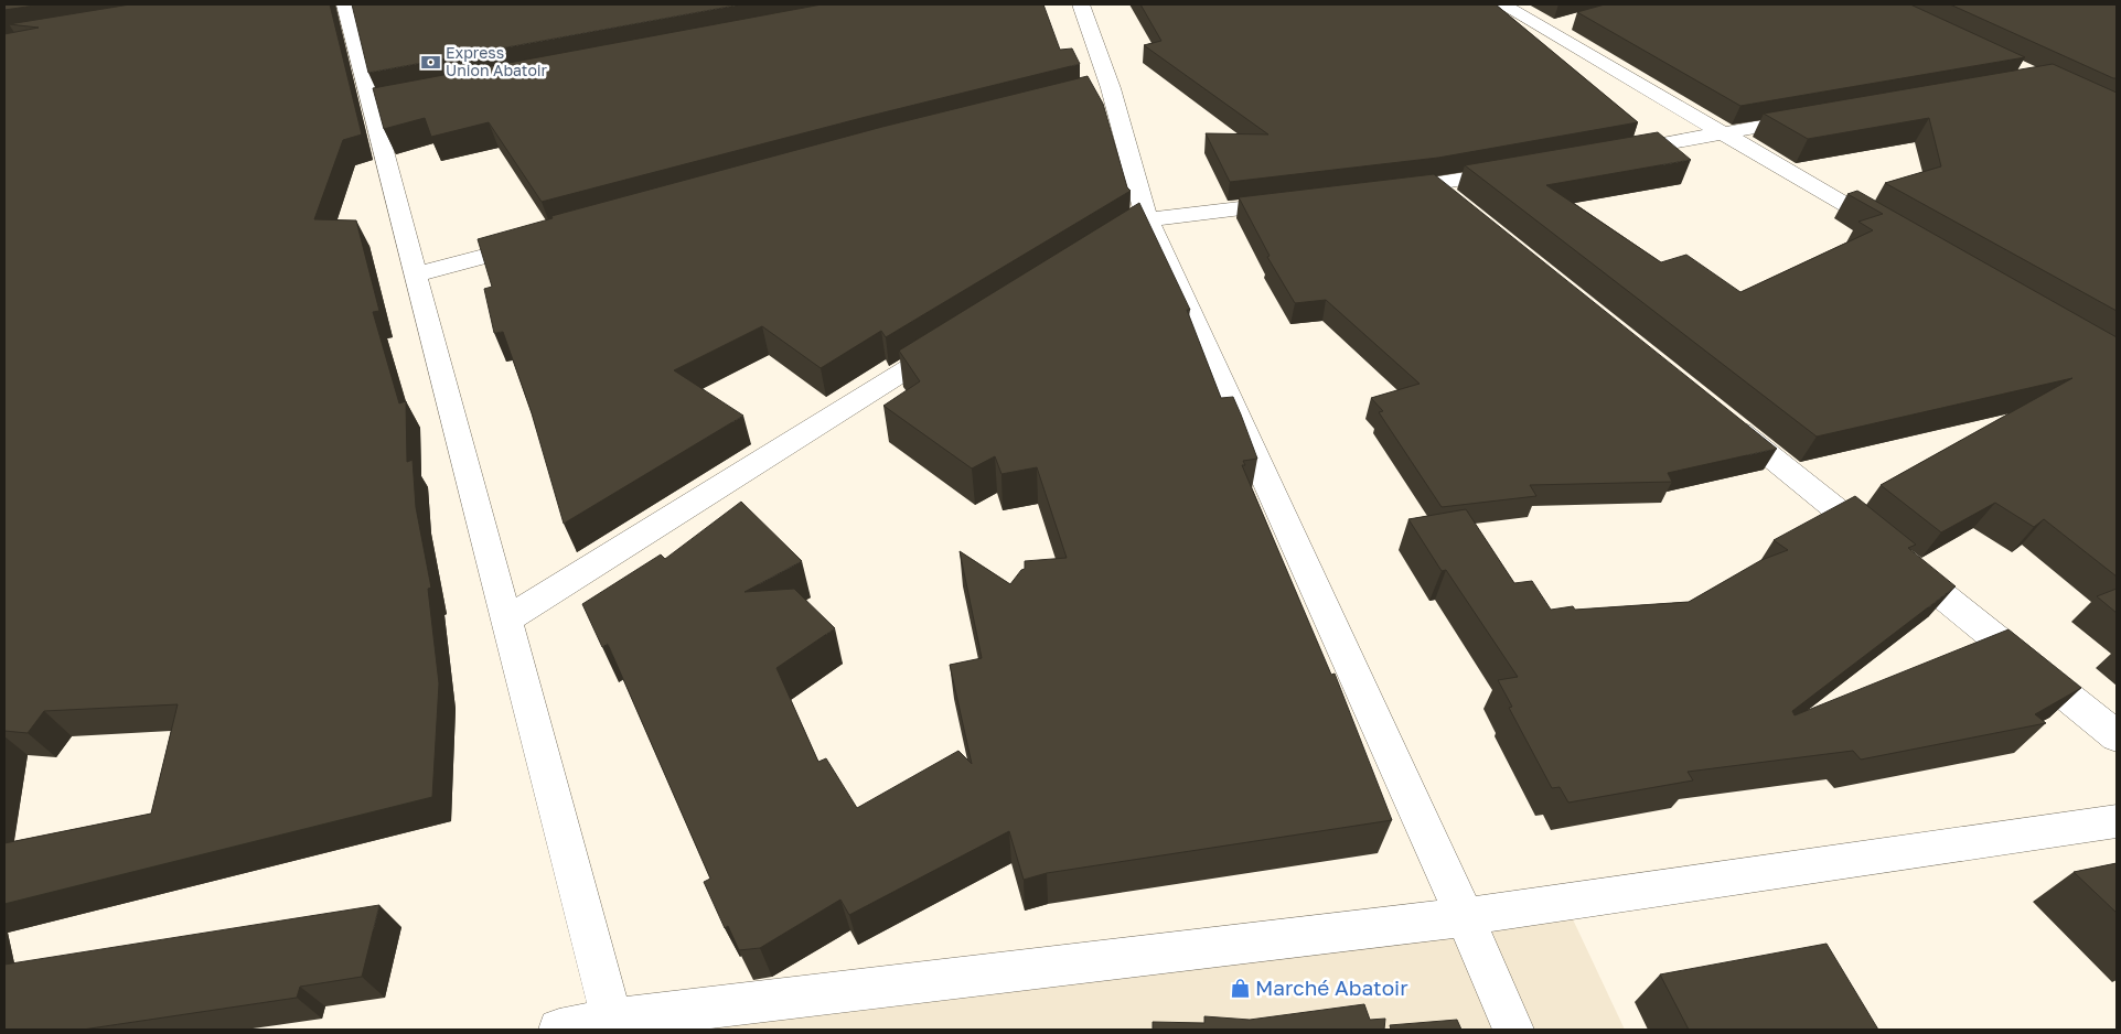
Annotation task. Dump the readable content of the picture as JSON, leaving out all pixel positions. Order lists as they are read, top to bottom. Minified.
{"places":{"bank":["Express Union Abatoir"],"shop":["Marché Abatoir"]}}
